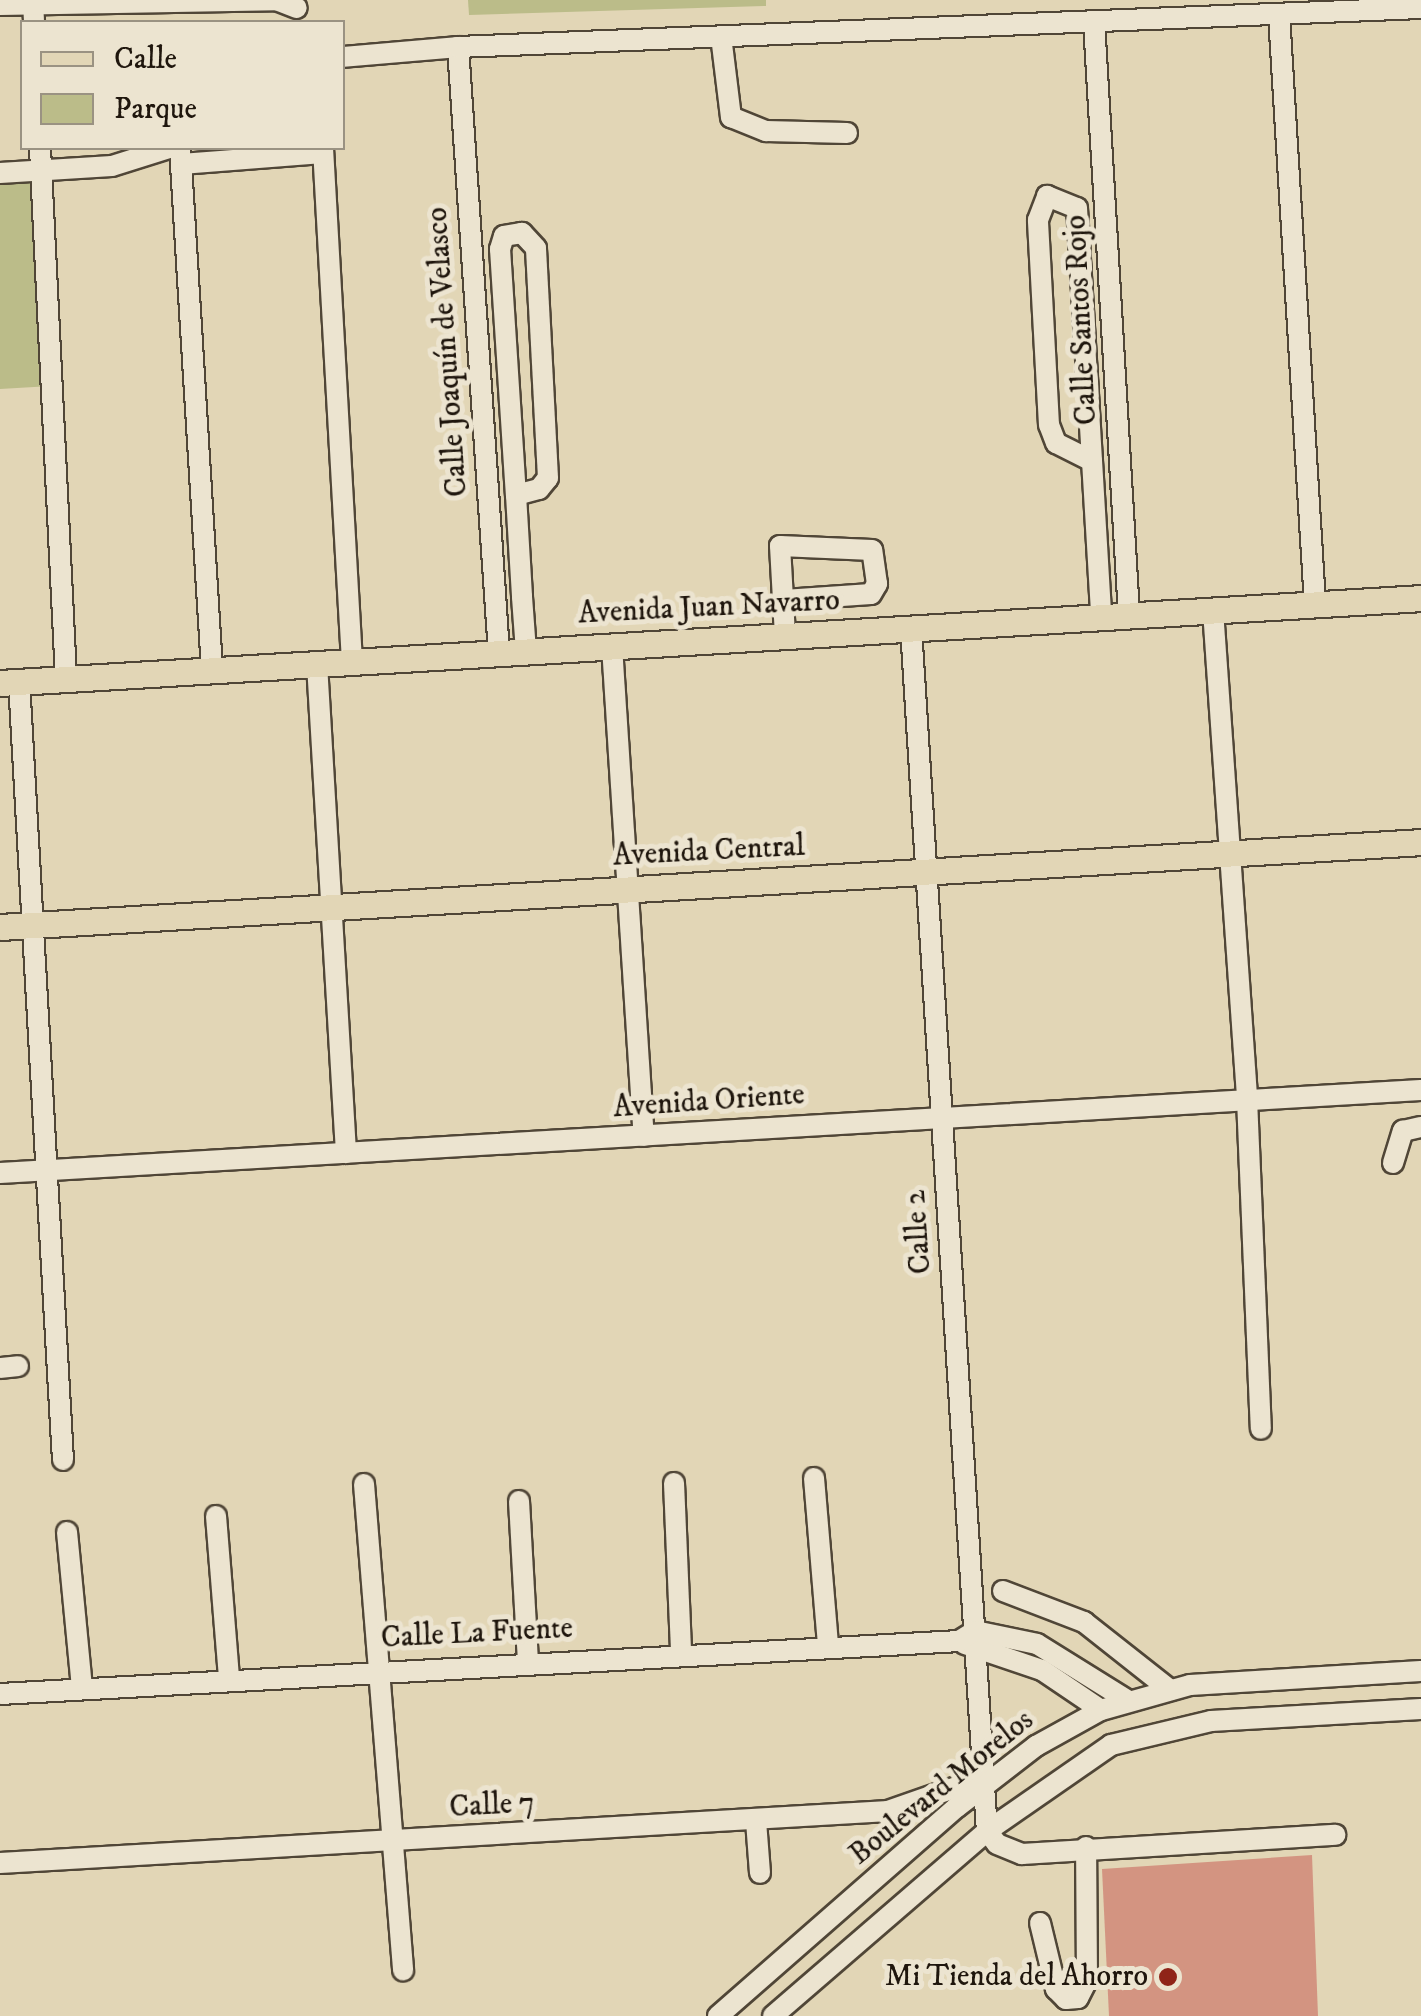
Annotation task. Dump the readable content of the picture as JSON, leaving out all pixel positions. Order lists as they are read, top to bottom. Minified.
{"streets":{"main road":["Avenida Juan Navarro","Avenida Central"],"street":["Calle Santos Rojo","Calle Joaquín de Velasco","Avenida Oriente","Calle 2","Calle La Fuente","Boulevard Morelos","Calle 7"]},"crossings":[["Calle Santos Rojo","Avenida Juan Navarro"],["Calle Joaquín de Velasco","Avenida Juan Navarro"],["Avenida Juan Navarro","Calle 2"],["Avenida Central","Calle 2"],["Avenida Oriente","Calle 2"],["Calle 2","Calle La Fuente"],["Calle 2","Boulevard Morelos"],["Calle 2","Calle 7"],["Calle La Fuente","Boulevard Morelos"],["Boulevard Morelos","Calle 7"]],"places":["Mi Tienda del Ahorro"],"legend":["Calle","Parque"]}
